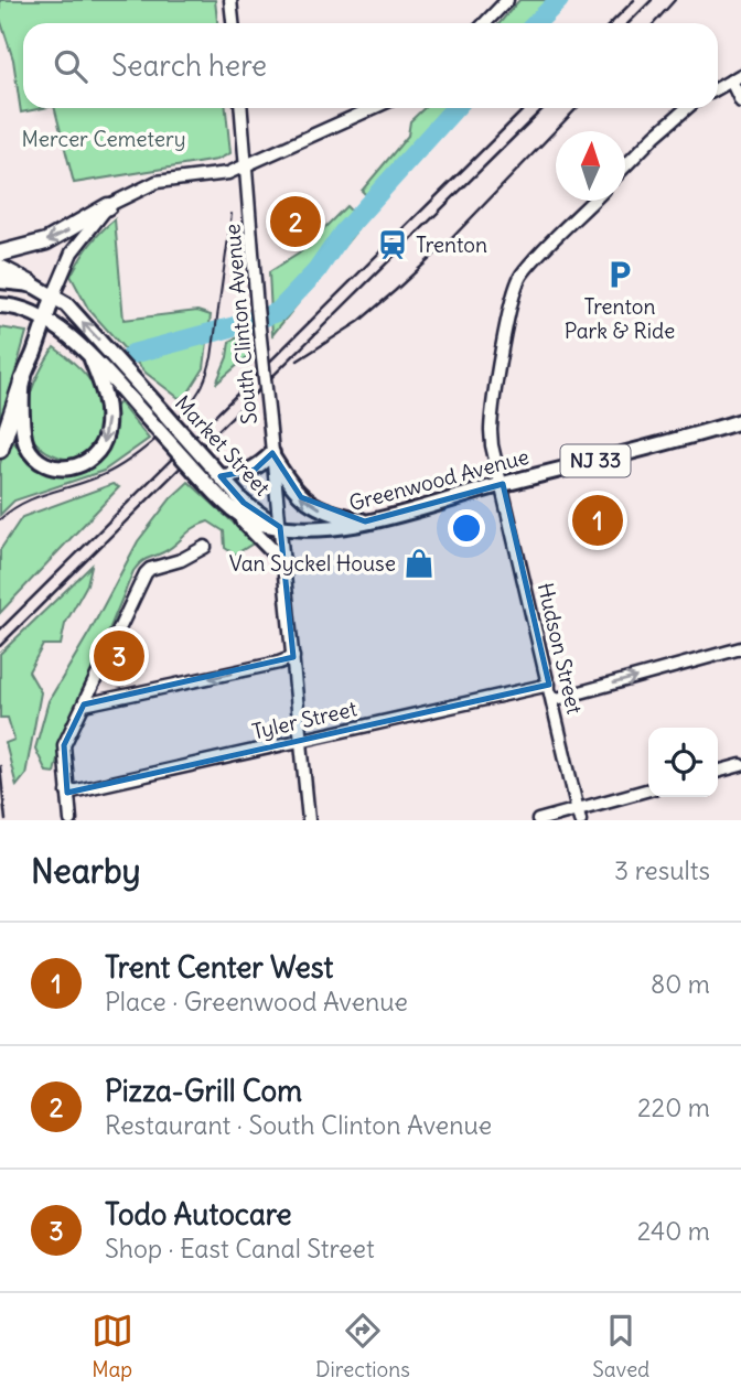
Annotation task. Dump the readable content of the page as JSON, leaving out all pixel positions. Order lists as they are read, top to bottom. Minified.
{"streets":{"main road":["Market Street","NJ 33","Greenwood Avenue"],"street":["South Clinton Avenue","Hudson Street","Tyler Street"]},"crossings":[["South Clinton Avenue","Market Street"],["South Clinton Avenue","Greenwood Avenue"],["South Clinton Avenue","Tyler Street"],["Market Street","Greenwood Avenue"],["Greenwood Avenue","Hudson Street"],["Hudson Street","Tyler Street"]],"parks":["Mercer Cemetery"],"places":{"station":["Trenton"],"parking":["Trenton Park & Ride"],"shop":["Van Syckel House"]},"north":"top","page":{"search":"Search here","pins":["2","1","3"],"heading":["Nearby","3 results"],"list":[{"mark":"1","name":"Trent Center West","note":"Place · Greenwood Avenue","value":"80 m"},{"mark":"2","name":"Pizza-Grill Com","note":"Restaurant · South Clinton Avenue","value":"220 m"},{"mark":"3","name":"Todo Autocare","note":"Shop · East Canal Street","value":"240 m"}],"nav":["Map","Directions","Saved"]}}
